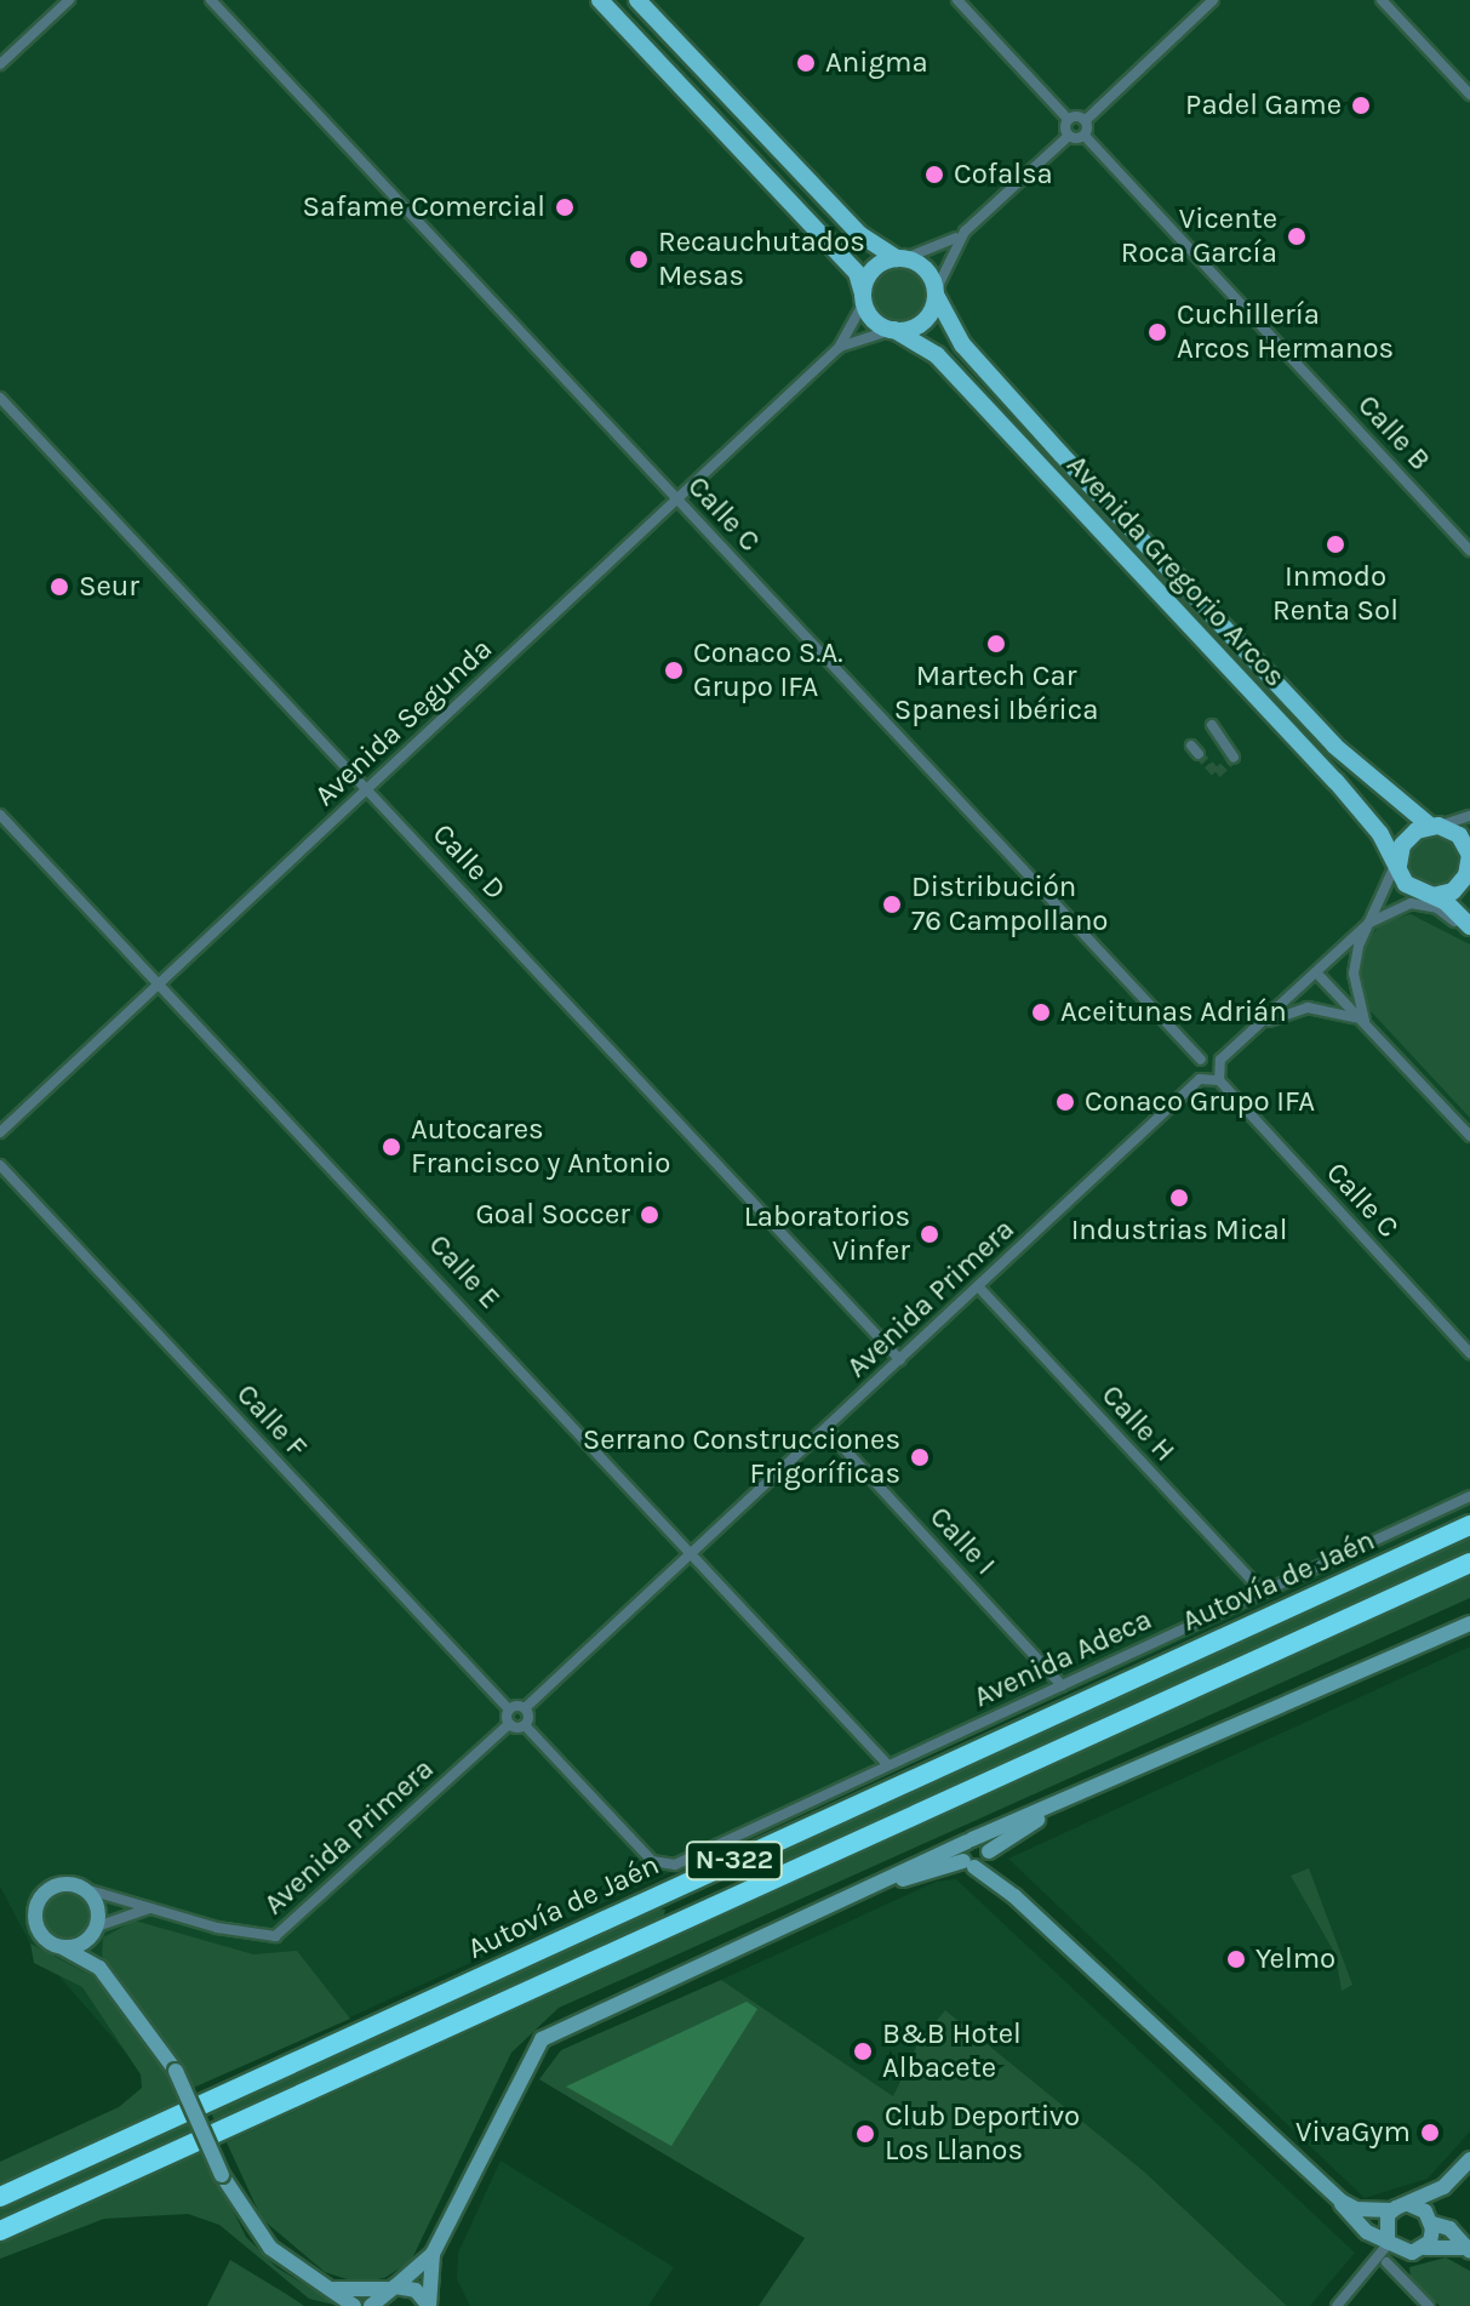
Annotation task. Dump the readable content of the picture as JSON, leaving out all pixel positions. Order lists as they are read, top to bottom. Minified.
{"streets":{"highway":["Autovía de Jaén","N-322"],"main road":["Avenida Gregorio Arcos"],"street":["Calle B","Calle C","Avenida Segunda","Calle D","Calle E","Avenida Primera","Calle F","Calle H","Calle I","Avenida Adeca"]},"crossings":[["Calle C","Avenida Segunda"],["Avenida Gregorio Arcos","Avenida Segunda"],["Avenida Segunda","Calle D"],["Avenida Segunda","Calle E"],["Calle D","Avenida Primera"],["Calle E","Avenida Primera"],["Calle E","Avenida Adeca"],["Avenida Primera","Calle H"],["Avenida Primera","Calle I"],["Calle H","Avenida Adeca"],["Calle I","Avenida Adeca"]],"places":["Anigma","Padel Game","Cofalsa","Safame Comercial","Vicente Roca García","Recauchutados Mesas","Cuchillería Arcos Hermanos","Inmodo Renta Sol","Seur","Martech Car Spanesi Ibérica","Conaco S.A. Grupo IFA","Distribución 76 Campollano","Aceitunas Adrián","Conaco Grupo IFA","Autocares Francisco y Antonio","Industrias Mical","Goal Soccer","Laboratorios Vinfer","Serrano Construcciones Frigoríficas","Yelmo","B&B Hotel Albacete","VivaGym","Club Deportivo Los Llanos"]}
